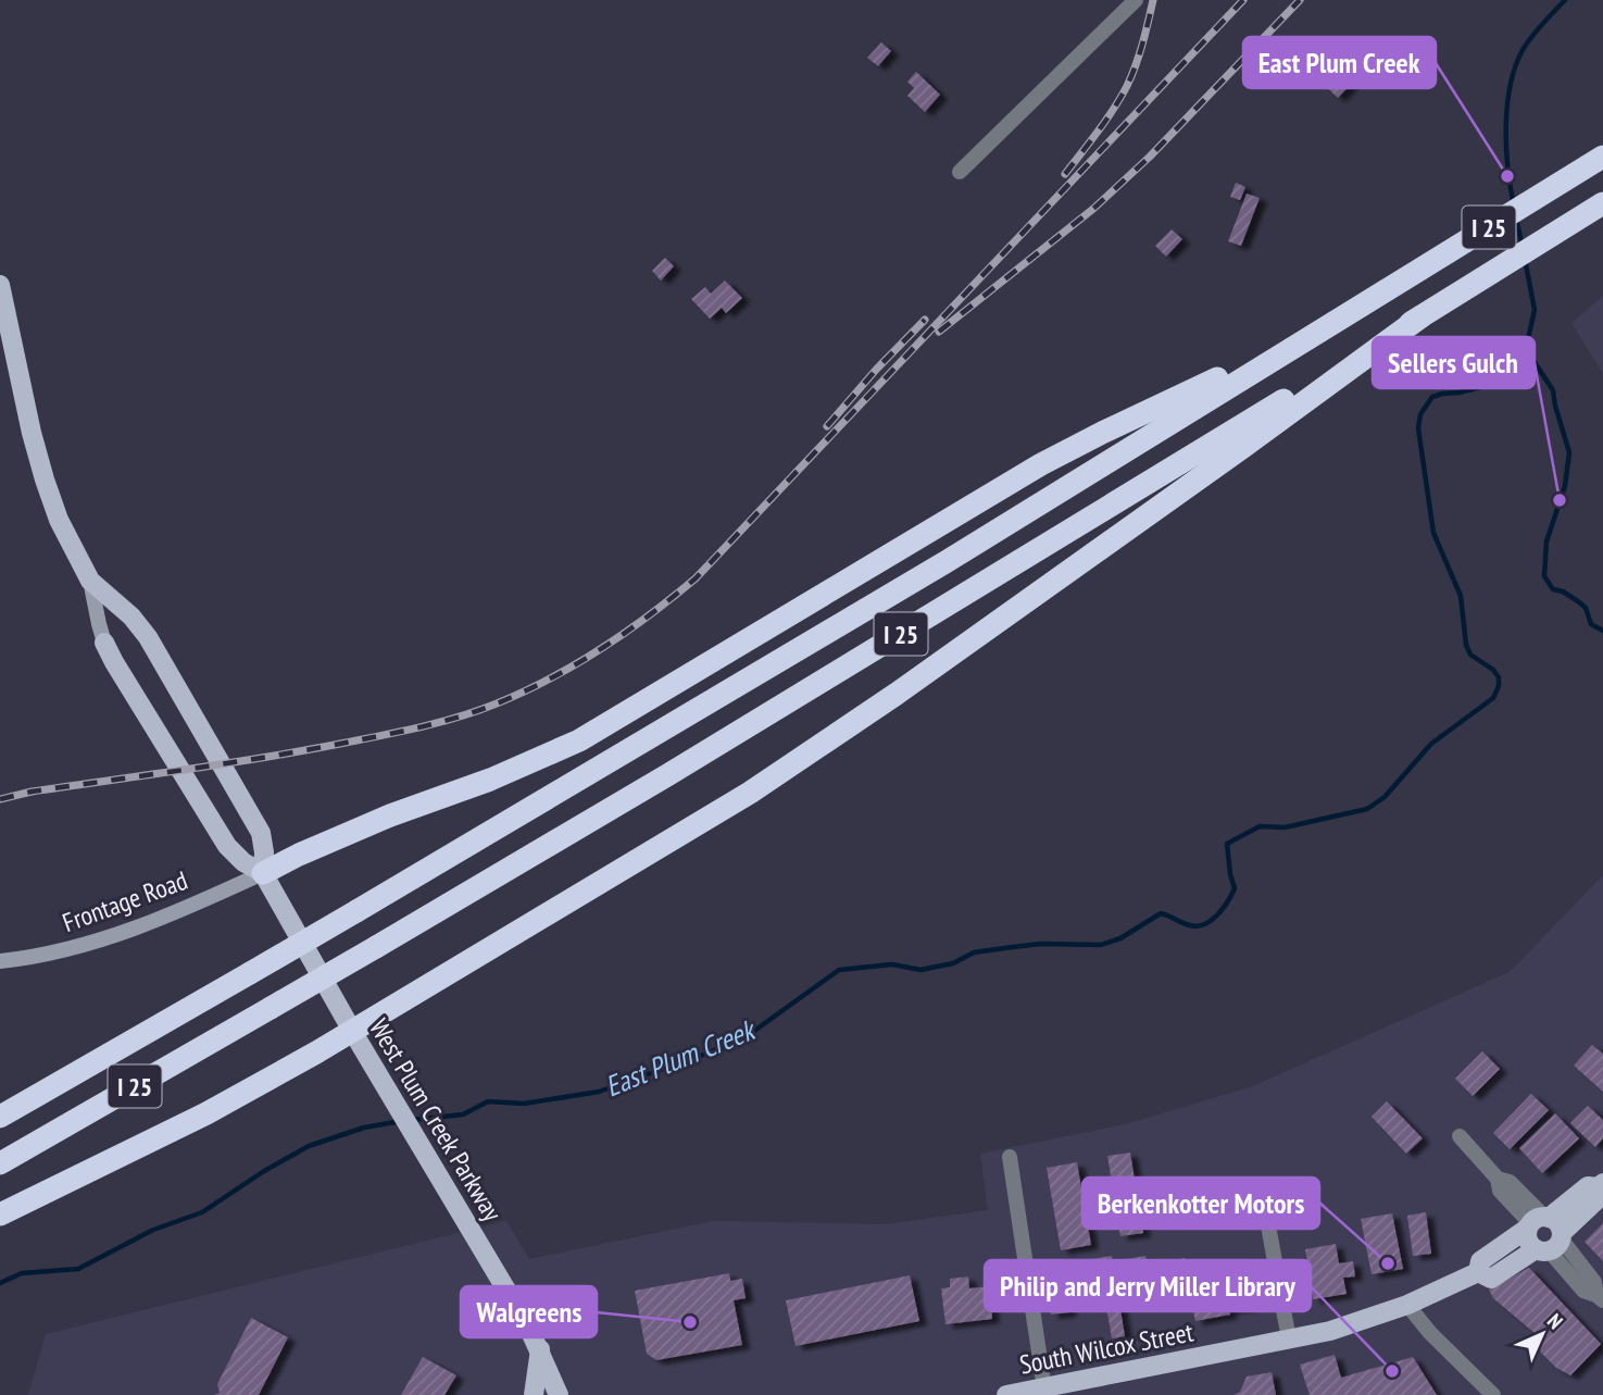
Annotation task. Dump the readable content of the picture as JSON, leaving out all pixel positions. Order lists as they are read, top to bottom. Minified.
{"streets":{"highway":["I 25"],"main road":["Frontage Road","West Plum Creek Parkway","South Wilcox Street"]},"crossings":[["Frontage Road","West Plum Creek Parkway"]],"water":["East Plum Creek"],"places":["East Plum Creek","Sellers Gulch","Berkenkotter Motors","Walgreens","Philip and Jerry Miller Library"],"north":"top right"}
